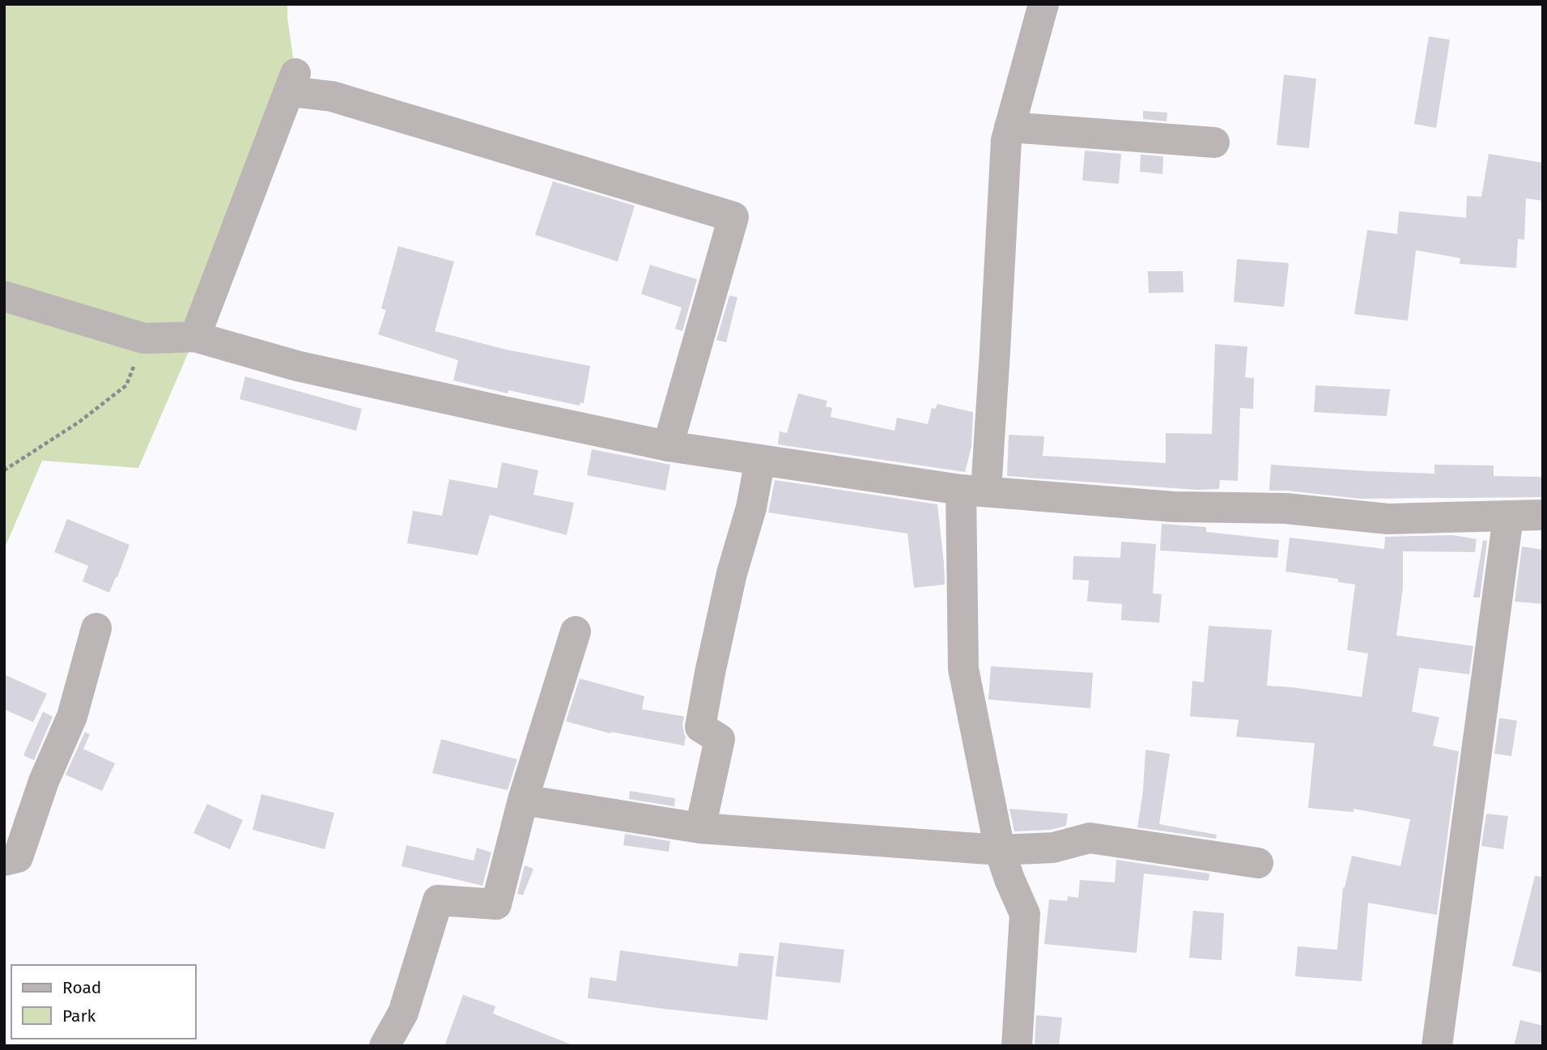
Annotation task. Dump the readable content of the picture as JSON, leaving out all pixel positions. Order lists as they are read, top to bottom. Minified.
{"legend":["Road","Park"]}
